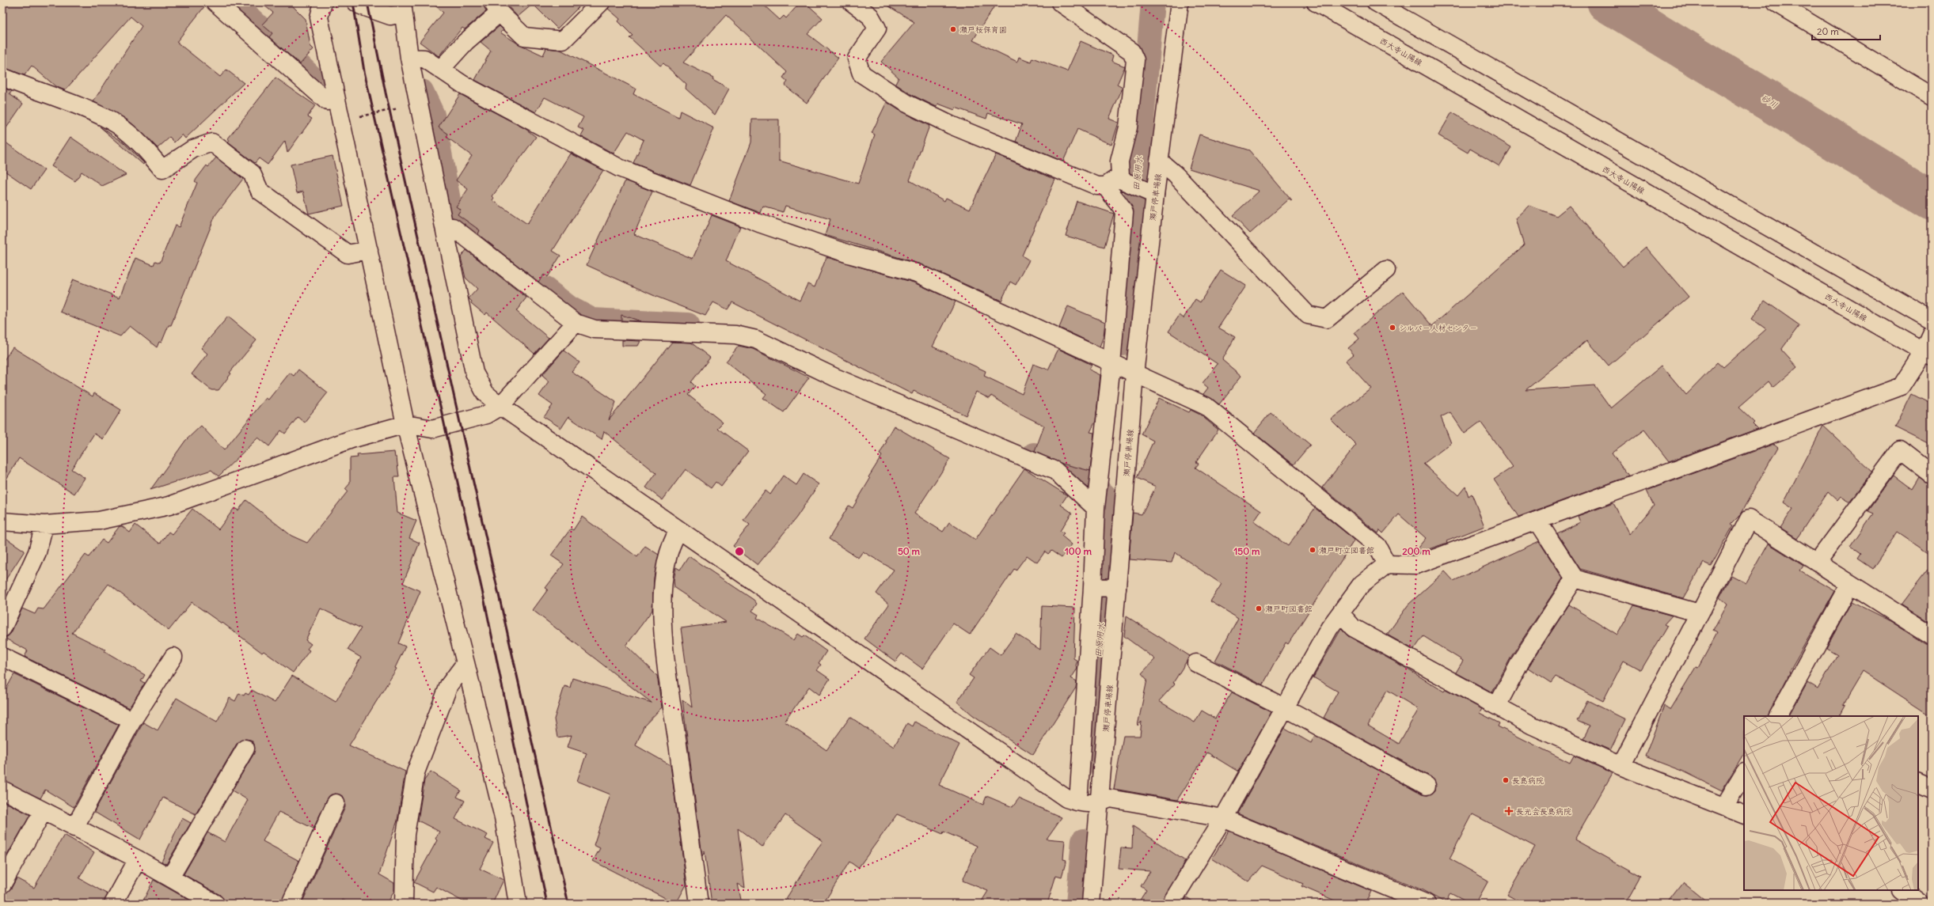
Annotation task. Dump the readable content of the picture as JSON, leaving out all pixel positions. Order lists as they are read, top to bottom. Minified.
{"streets":{"street":["西大寺山陽線","瀬戸停車場線"]},"water":["砂川","田原用水"],"places":{"other":["瀬戸桜保育園","シルバー人材センター","瀬戸町立図書館","瀬戸町図書館","長島病院"],"health":["長光会長島病院"]},"scale_bar":"20 m","rings":["50 m","100 m","150 m","200 m"]}
